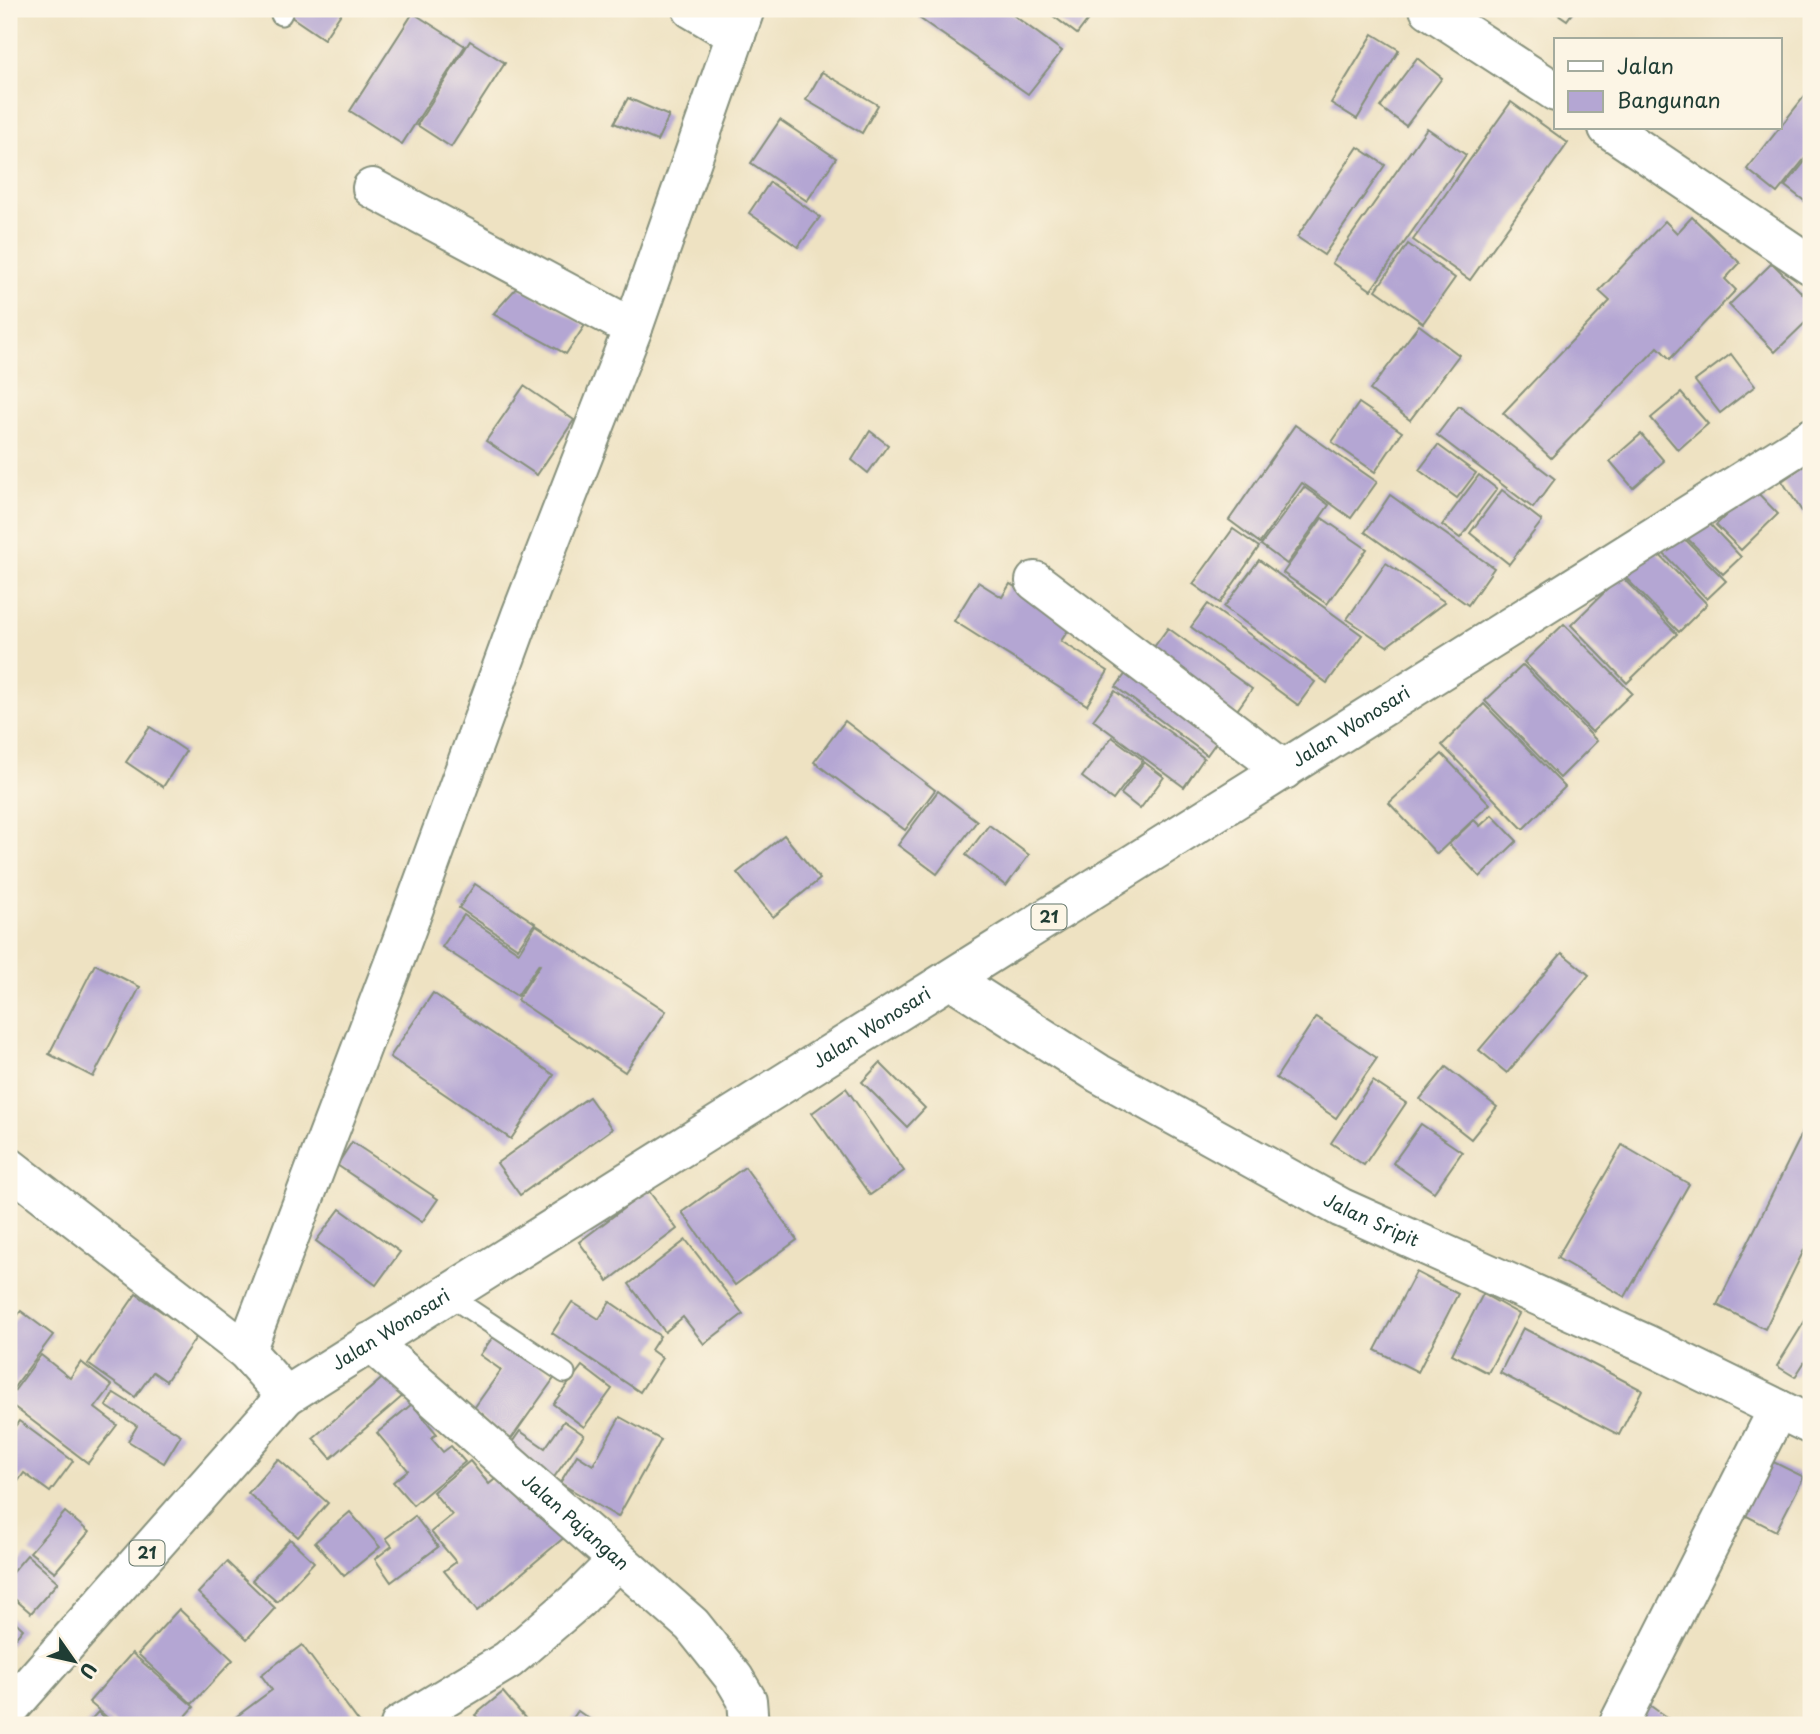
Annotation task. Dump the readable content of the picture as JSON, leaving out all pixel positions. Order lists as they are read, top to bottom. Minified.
{"streets":{"main road":["Jalan Wonosari","21","Jalan Sripit","Jalan Pajangan"]},"crossings":[["Jalan Wonosari","Jalan Sripit"],["Jalan Wonosari","Jalan Pajangan"]],"legend":["Jalan","Bangunan"],"north":"bottom right"}
